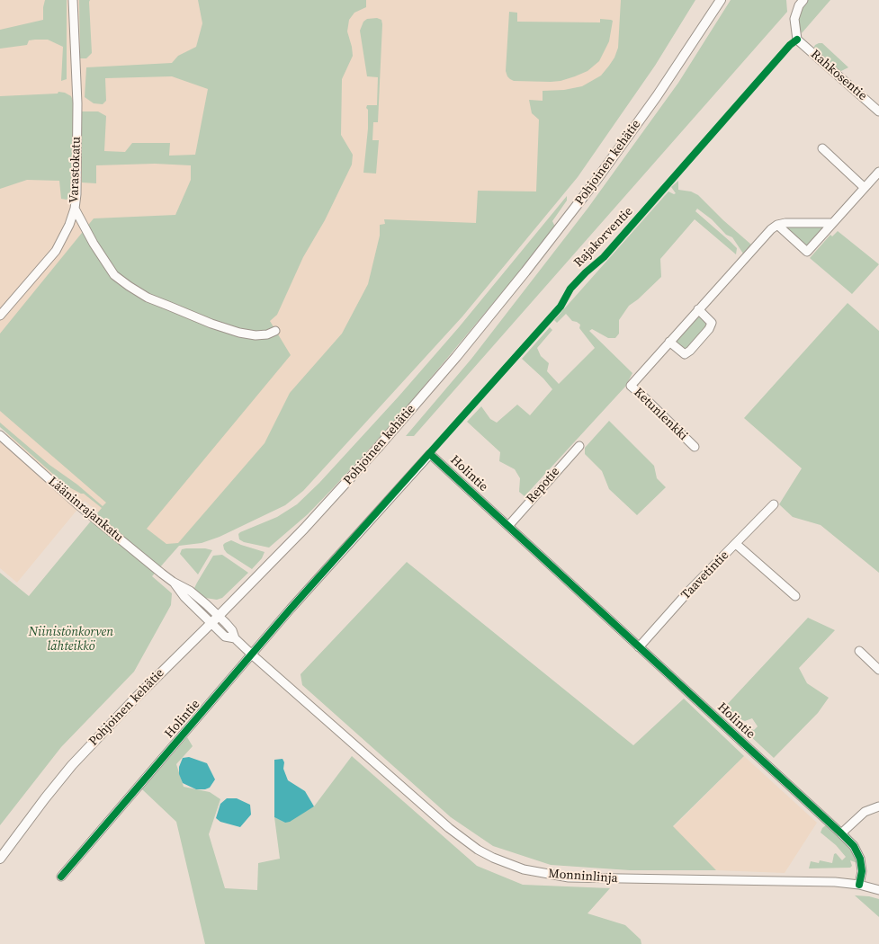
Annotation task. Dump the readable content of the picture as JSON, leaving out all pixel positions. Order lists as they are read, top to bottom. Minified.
{"streets":{"main road":["Pohjoinen kehätie"],"street":["Rahkosentie","Varastokatu","Ketunlenkki","Holintie","Repotie","Lääninrajankatu","Taavetintie","Monninlinja"],"cycle path":["Rajakorventie"]},"crossings":[["Pohjoinen kehätie","Lääninrajankatu"],["Pohjoinen kehätie","Monninlinja"],["Holintie","Repotie"],["Holintie","Taavetintie"],["Holintie","Monninlinja"],["Lääninrajankatu","Monninlinja"]],"parks":["Niinistönkorven lähteikkö"]}
